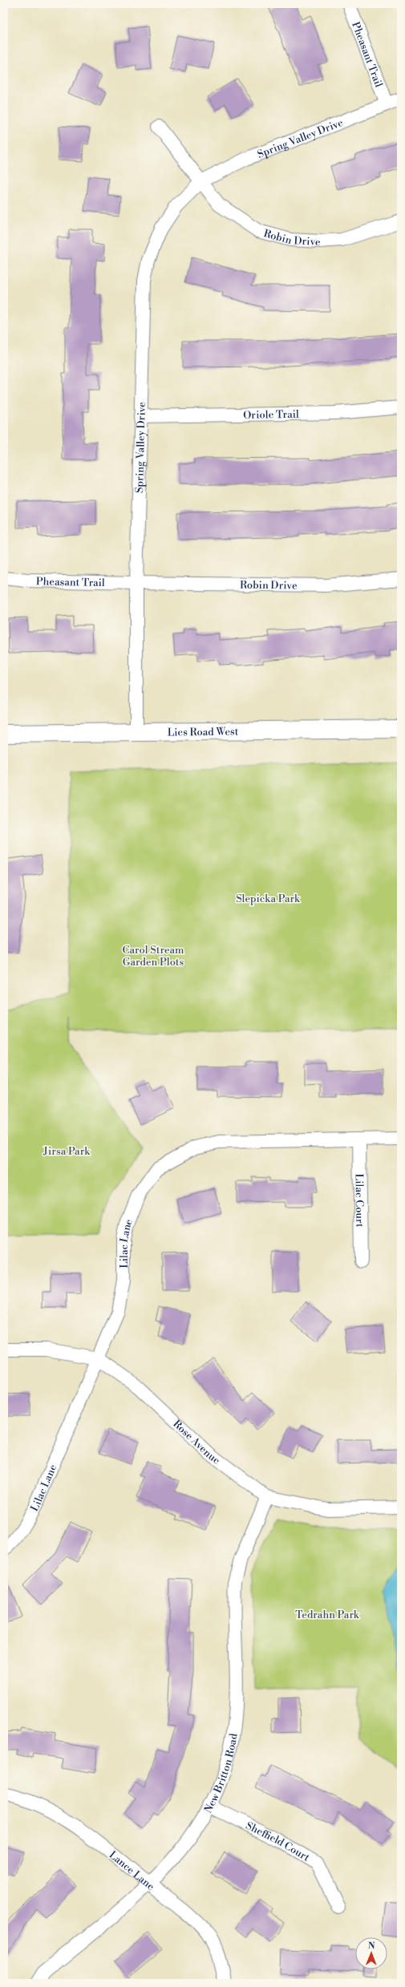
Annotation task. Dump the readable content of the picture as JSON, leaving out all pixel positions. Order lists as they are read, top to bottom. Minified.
{"streets":{"street":["Pheasant Trail","Spring Valley Drive","Robin Drive","Oriole Trail","Lies Road West","Lilac Court","Lilac Lane","Rose Avenue","New Britton Road","Sheffield Court","Lance Lane"]},"crossings":[["Pheasant Trail","Spring Valley Drive"],["Pheasant Trail","Robin Drive"],["Spring Valley Drive","Robin Drive"],["Spring Valley Drive","Oriole Trail"],["Spring Valley Drive","Lies Road West"],["Lilac Court","Lilac Lane"],["Lilac Lane","Rose Avenue"],["Rose Avenue","New Britton Road"],["New Britton Road","Sheffield Court"],["New Britton Road","Lance Lane"]],"parks":["Slepicka Park","Carol Stream Garden Plots","Jirsa Park","Tedrahn Park"],"north":"top"}
